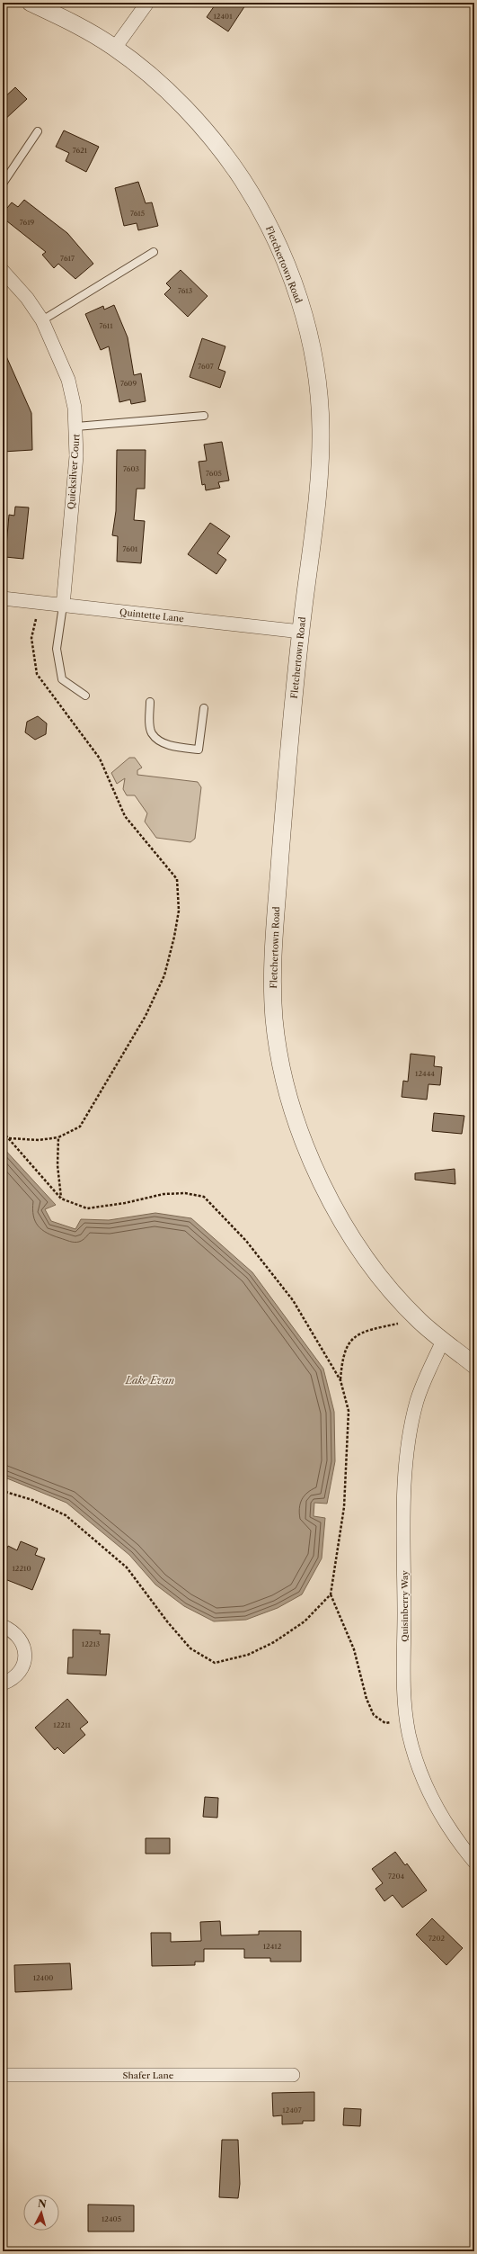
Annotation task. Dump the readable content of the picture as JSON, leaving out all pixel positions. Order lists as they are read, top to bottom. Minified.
{"streets":{"street":["Fletchertown Road","Quicksilver Court","Quintette Lane","Quisinberry Way","Shafer Lane"]},"crossings":[["Fletchertown Road","Quintette Lane"],["Fletchertown Road","Quisinberry Way"],["Quicksilver Court","Quintette Lane"]],"water":["Lake Evan"],"house_numbers":["12401","7621","7615","7619","7617","7613","7611","7607","7609","7603","7605","7601","12444","12210","12213","12211","7204","7202","12412","12400","12407","12405"],"north":"top"}
